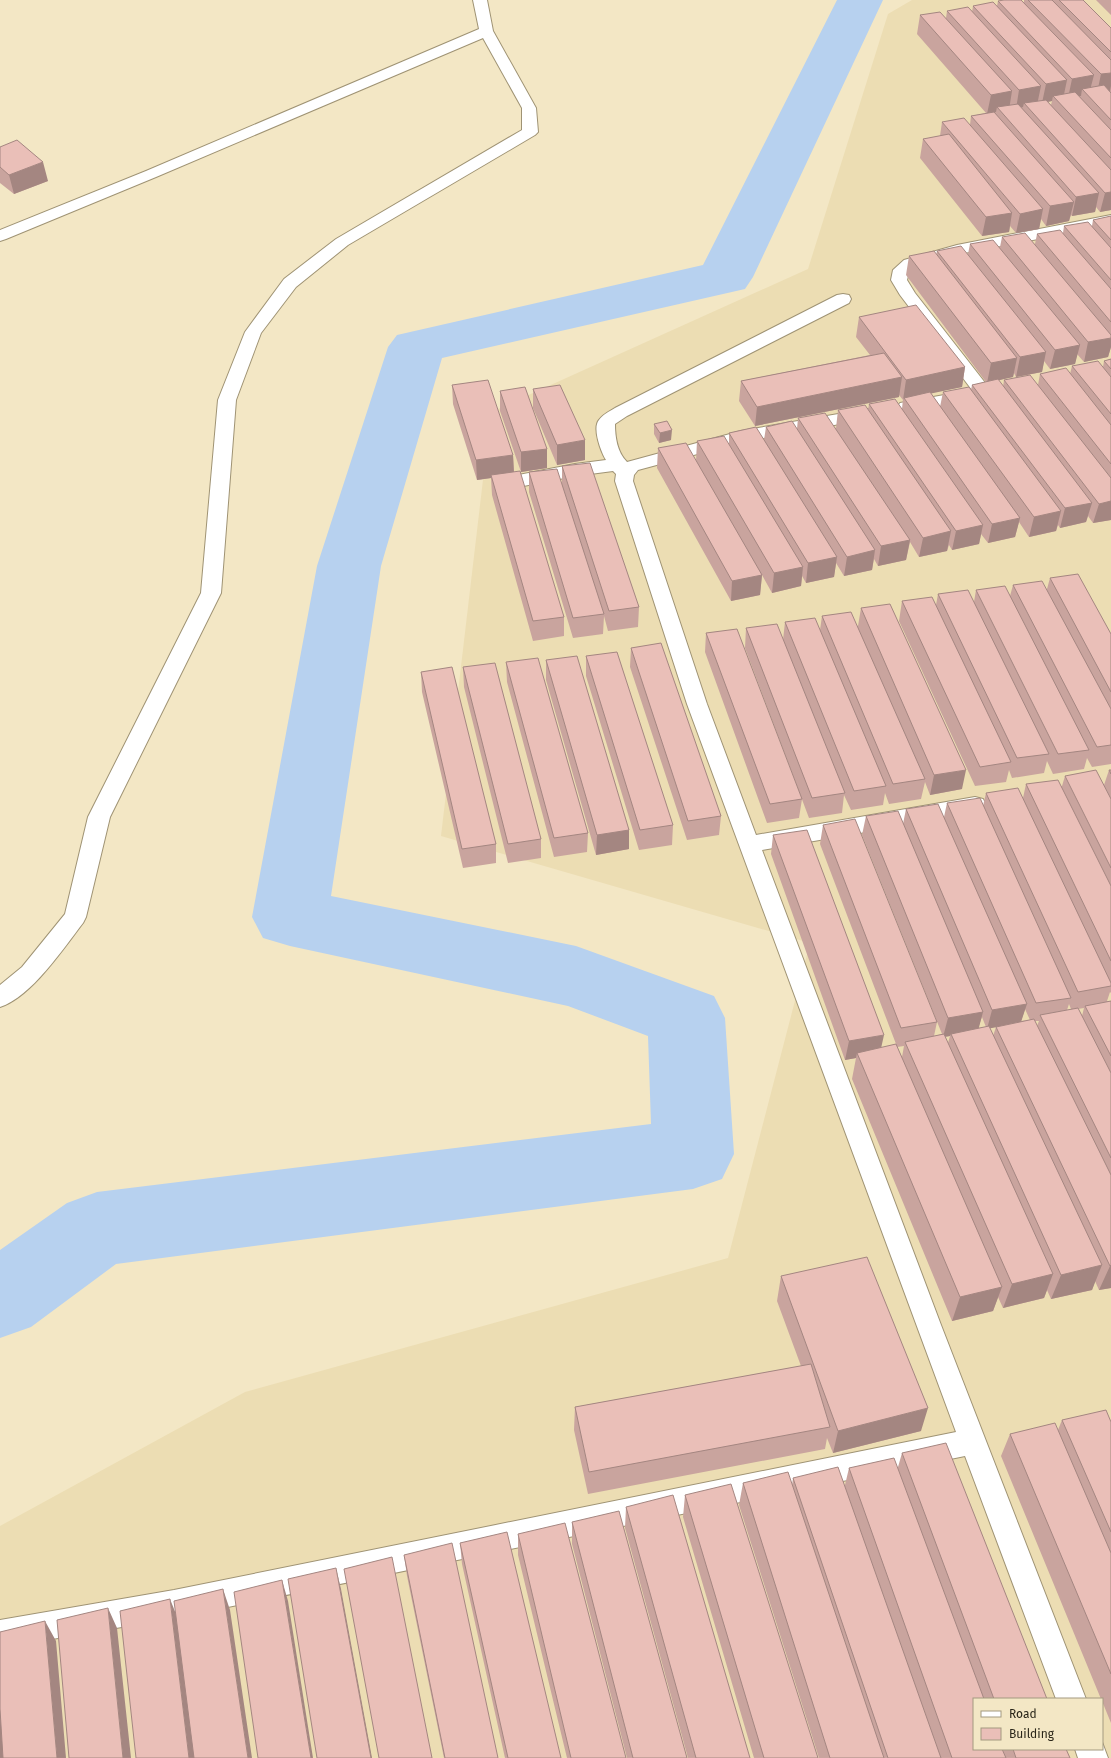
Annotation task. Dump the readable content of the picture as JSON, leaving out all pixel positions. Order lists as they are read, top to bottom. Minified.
{"legend":["Road","Building"]}
